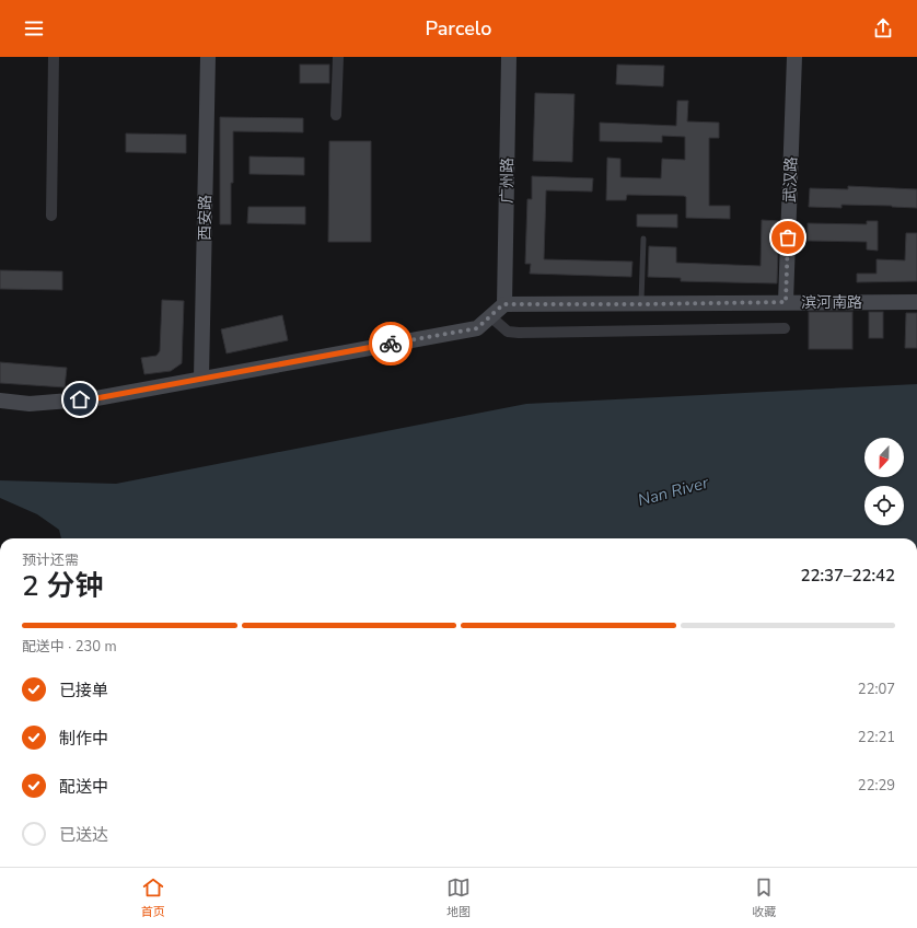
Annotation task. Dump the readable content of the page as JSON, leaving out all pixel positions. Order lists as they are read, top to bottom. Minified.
{"streets":{"main road":["武汉路","广州路","西安路","滨河南路"]},"crossings":[["武汉路","滨河南路"],["广州路","滨河南路"]],"water":["Nan River"],"north":"bottom","page":{"header":"Parcelo","heading":["2 分钟","预计还需","22:37–22:42"],"bar":"配送中 · 230 m","list":[["已接单","22:07"],["制作中","22:21"],["配送中","22:29"],"已送达"],"tabs":["首页","地图","收藏"]}}
